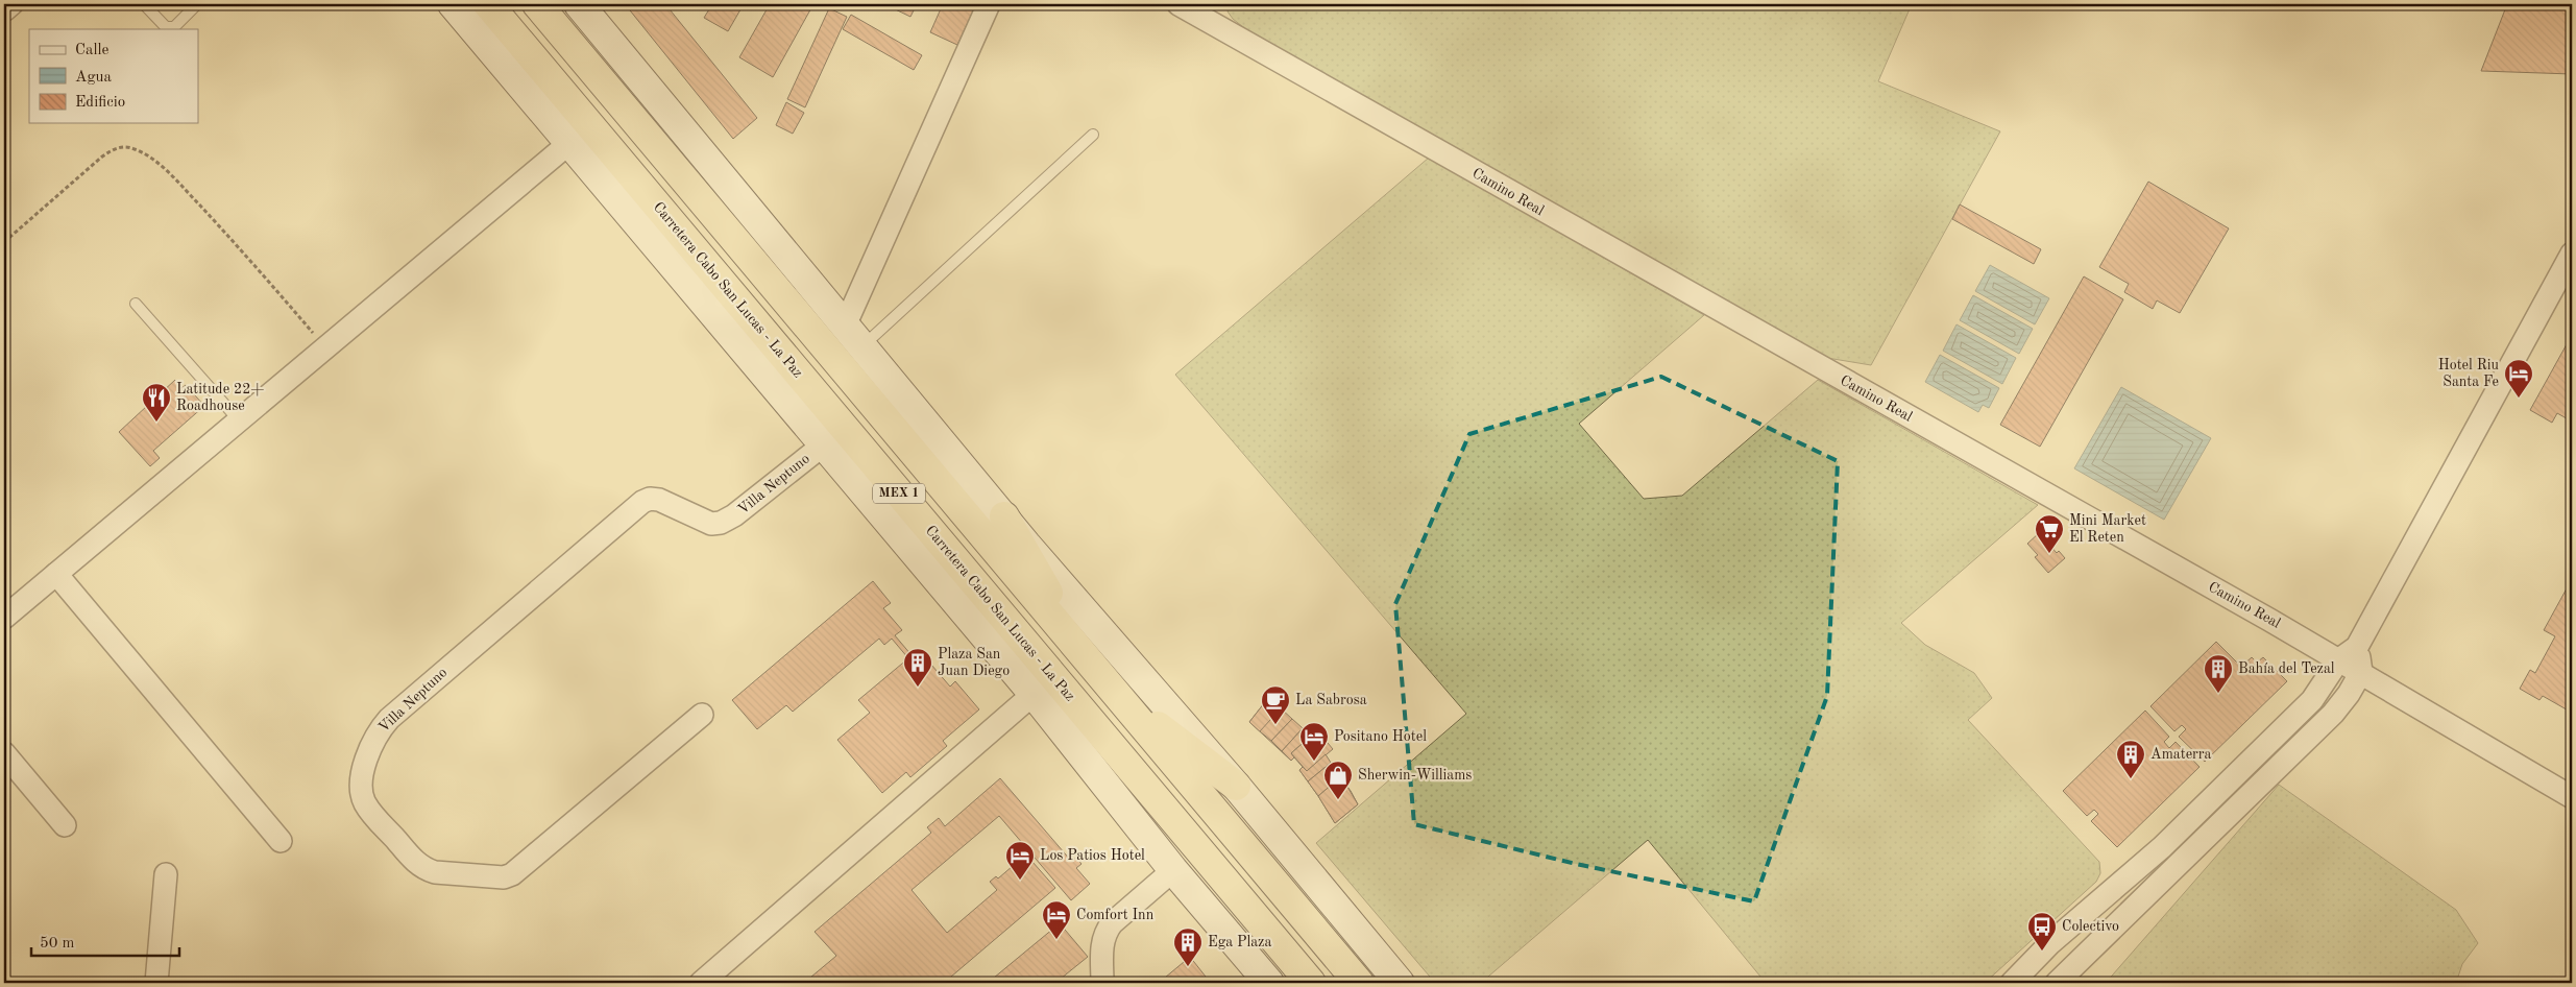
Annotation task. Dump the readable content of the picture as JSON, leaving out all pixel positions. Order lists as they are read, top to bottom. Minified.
{"streets":{"highway":["Carretera Cabo San Lucas - La Paz","MEX 1"],"street":["Camino Real","Villa Neptuno"]},"places":{"hotel":["Hotel Riu Santa Fe","Positano Hotel","Los Patios Hotel","Comfort Inn"],"restaurant":["Latitude 22+ Roadhouse"],"supermarket":["Mini Market El Reten"],"building":["Plaza San Juan Diego","Bahía del Tezal","Amaterra","Ega Plaza"],"cafe":["La Sabrosa"],"shop":["Sherwin-Williams"],"bus stop":["Colectivo"]},"legend":["Calle","Agua","Edificio"],"scale_bar":"50 m"}
